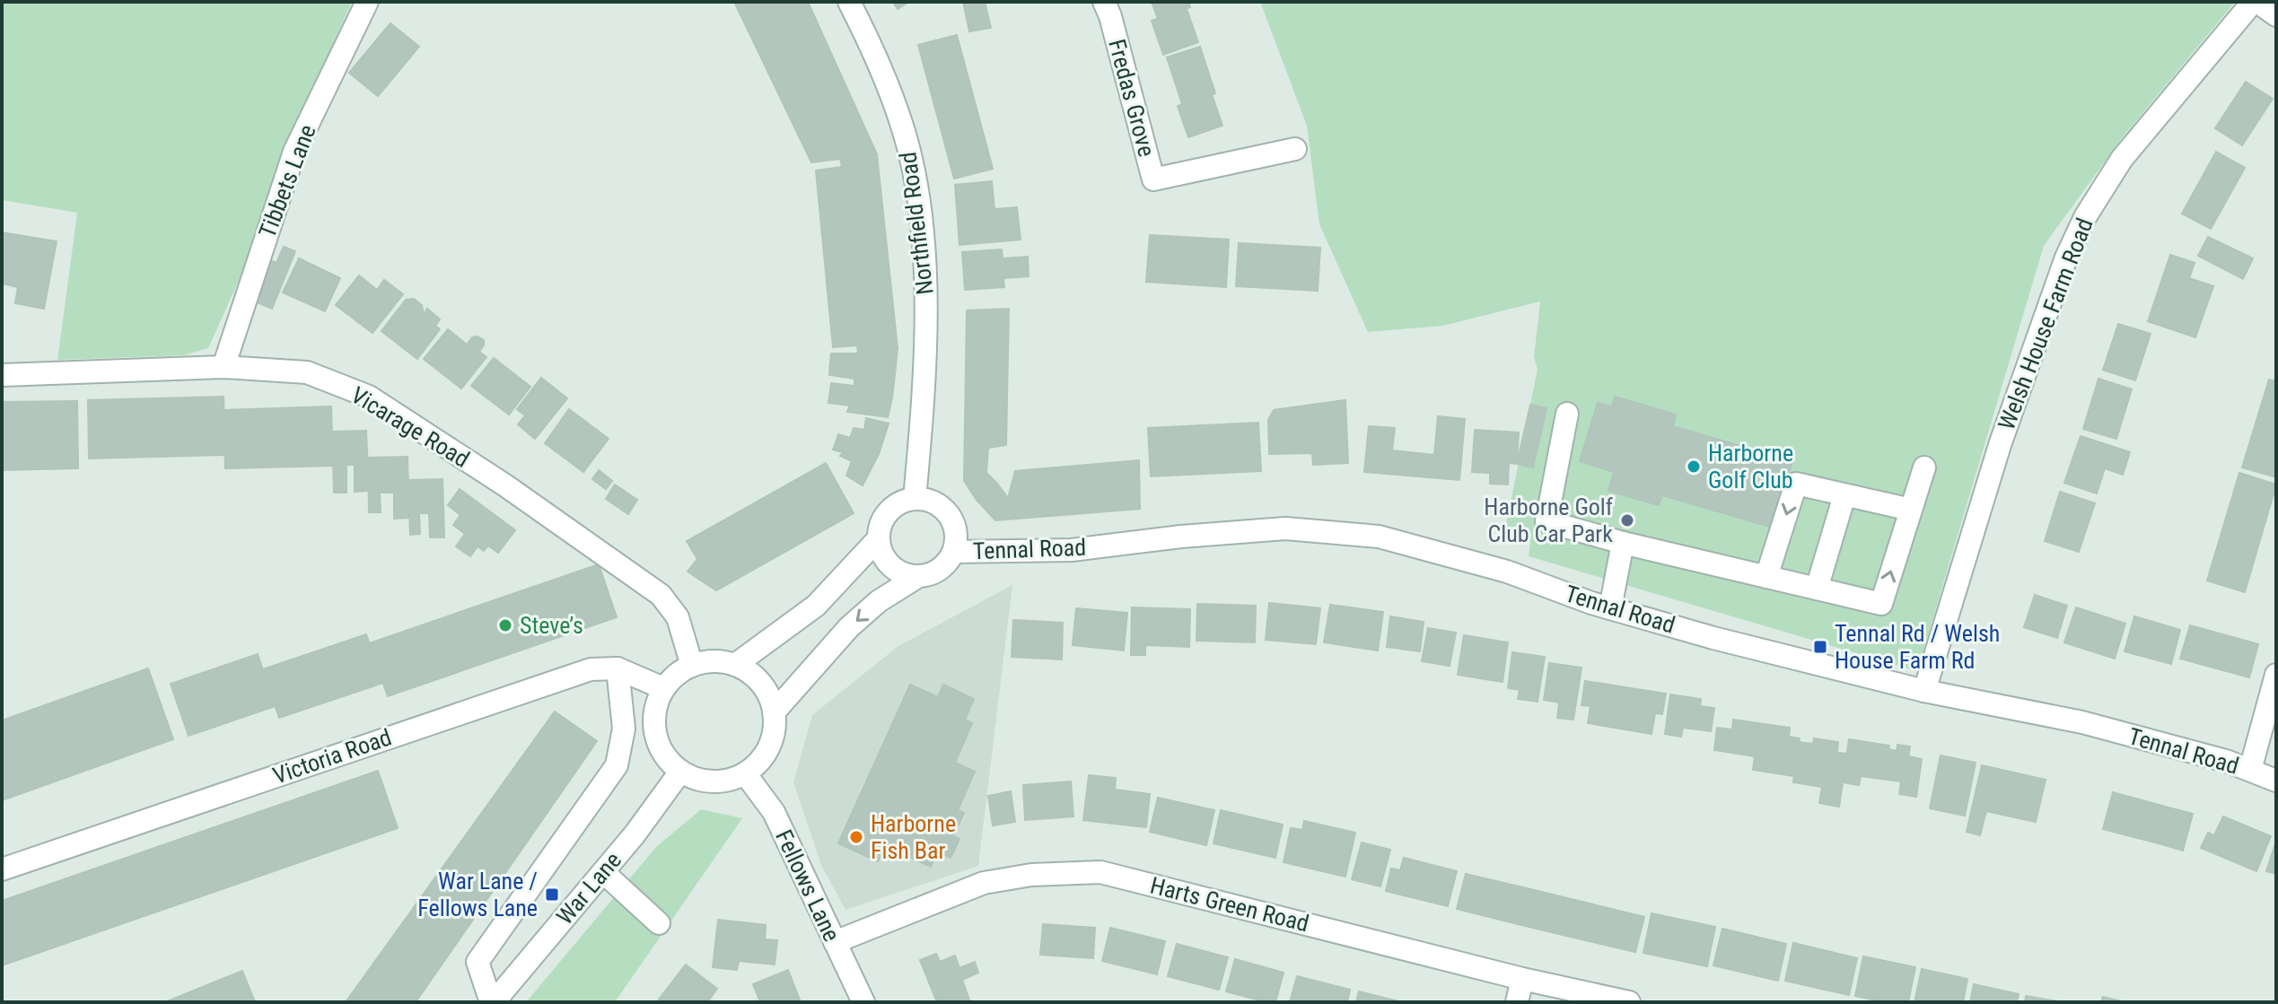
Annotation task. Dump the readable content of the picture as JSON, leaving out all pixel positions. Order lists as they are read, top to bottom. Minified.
{"streets":{"street":["Fredas Grove","Tibbets Lane","Northfield Road","Welsh House Farm Road","Vicarage Road","Tennal Road","Victoria Road","Fellows Lane","War Lane","Harts Green Road"]},"crossings":[["Tibbets Lane","Vicarage Road"],["Northfield Road","Tennal Road"],["Welsh House Farm Road","Tennal Road"],["Vicarage Road","Victoria Road"],["Vicarage Road","Fellows Lane"],["Vicarage Road","War Lane"],["Victoria Road","Fellows Lane"],["Victoria Road","War Lane"],["Fellows Lane","War Lane"],["Fellows Lane","Harts Green Road"]],"places":{"other":["Harborne Golf Club","Harborne Golf Club Car Park","Steve’s","Harborne Fish Bar"],"transit":["Tennal Rd / Welsh House Farm Rd","War Lane / Fellows Lane"]}}
